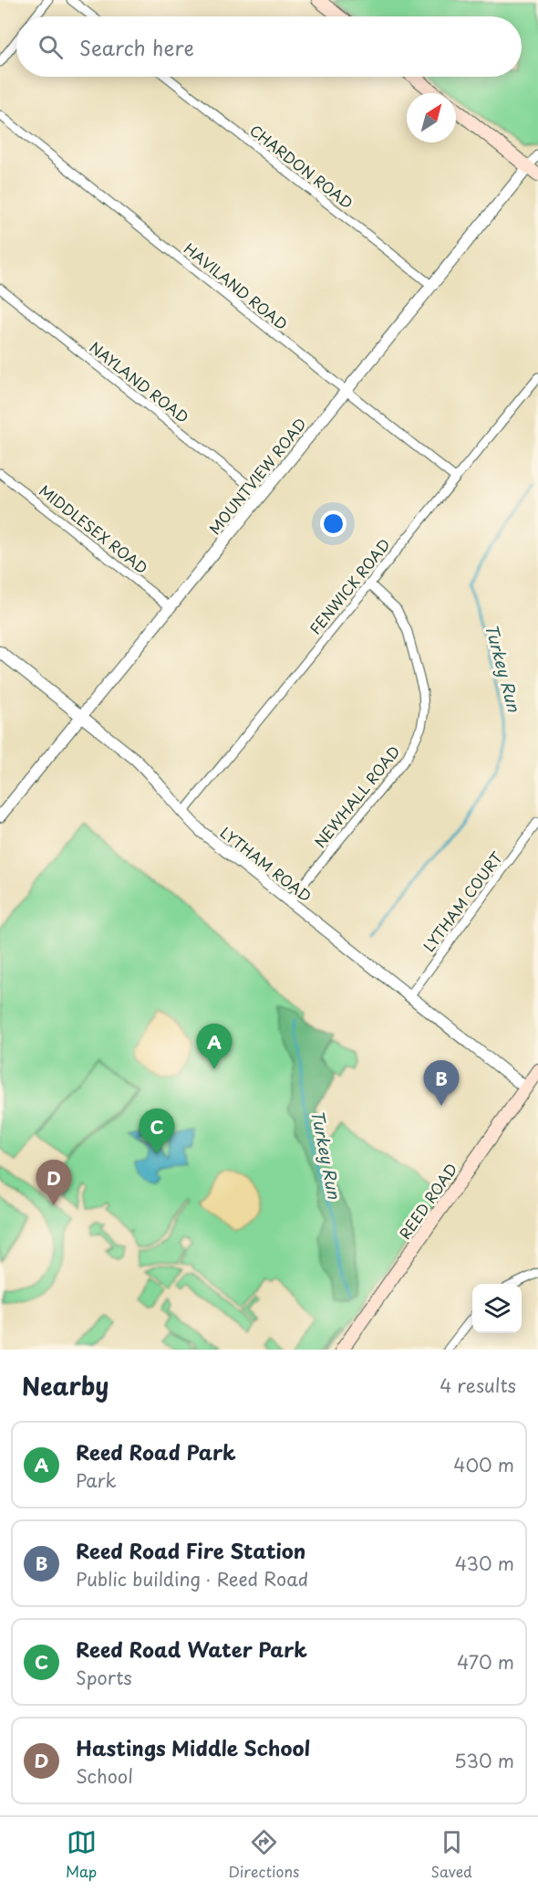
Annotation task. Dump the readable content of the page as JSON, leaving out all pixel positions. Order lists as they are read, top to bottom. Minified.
{"streets":{"main road":["REED ROAD"],"street":["CHARDON ROAD","HAVILAND ROAD","NAYLAND ROAD","MOUNTVIEW ROAD","MIDDLESEX ROAD","FENWICK ROAD","NEWHALL ROAD","LYTHAM ROAD","LYTHAM COURT"]},"crossings":[["CHARDON ROAD","MOUNTVIEW ROAD"],["HAVILAND ROAD","MOUNTVIEW ROAD"],["HAVILAND ROAD","FENWICK ROAD"],["NAYLAND ROAD","MOUNTVIEW ROAD"],["MOUNTVIEW ROAD","MIDDLESEX ROAD"],["MOUNTVIEW ROAD","LYTHAM ROAD"],["FENWICK ROAD","NEWHALL ROAD"],["FENWICK ROAD","LYTHAM ROAD"],["NEWHALL ROAD","LYTHAM ROAD"],["LYTHAM ROAD","LYTHAM COURT"],["LYTHAM ROAD","REED ROAD"]],"water":["Turkey Run"],"north":"top right","page":{"search":"Search here","pins":["A","B","C","D"],"heading":["Nearby","4 results"],"list":[{"mark":"A","name":"Reed Road Park","note":"Park","value":"400 m"},{"mark":"B","name":"Reed Road Fire Station","note":"Public building · Reed Road","value":"430 m"},{"mark":"C","name":"Reed Road Water Park","note":"Sports","value":"470 m"},{"mark":"D","name":"Hastings Middle School","note":"School","value":"530 m"}],"nav":["Map","Directions","Saved"]}}
